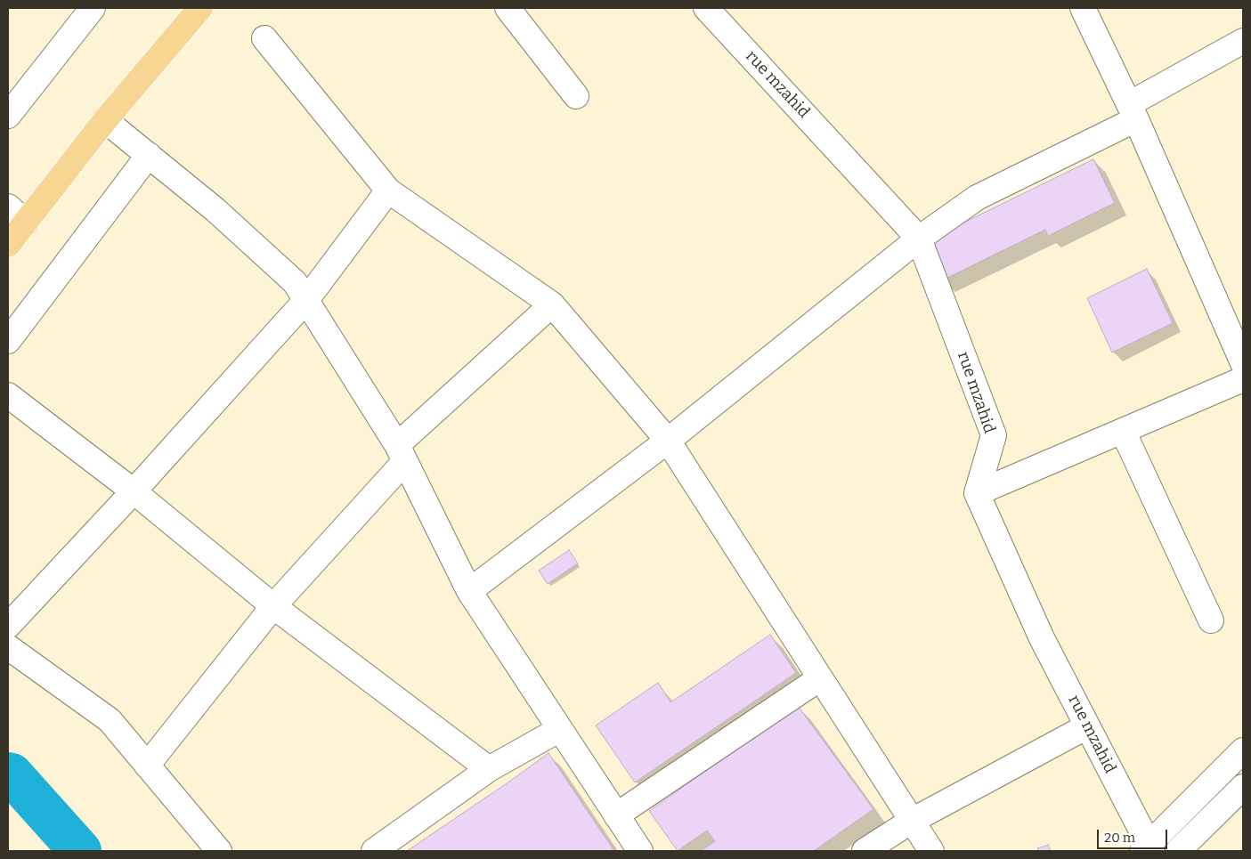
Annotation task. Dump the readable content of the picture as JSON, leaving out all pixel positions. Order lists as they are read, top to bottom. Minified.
{"streets":{"street":["rue mzahid"]},"scale_bar":"20 m"}
